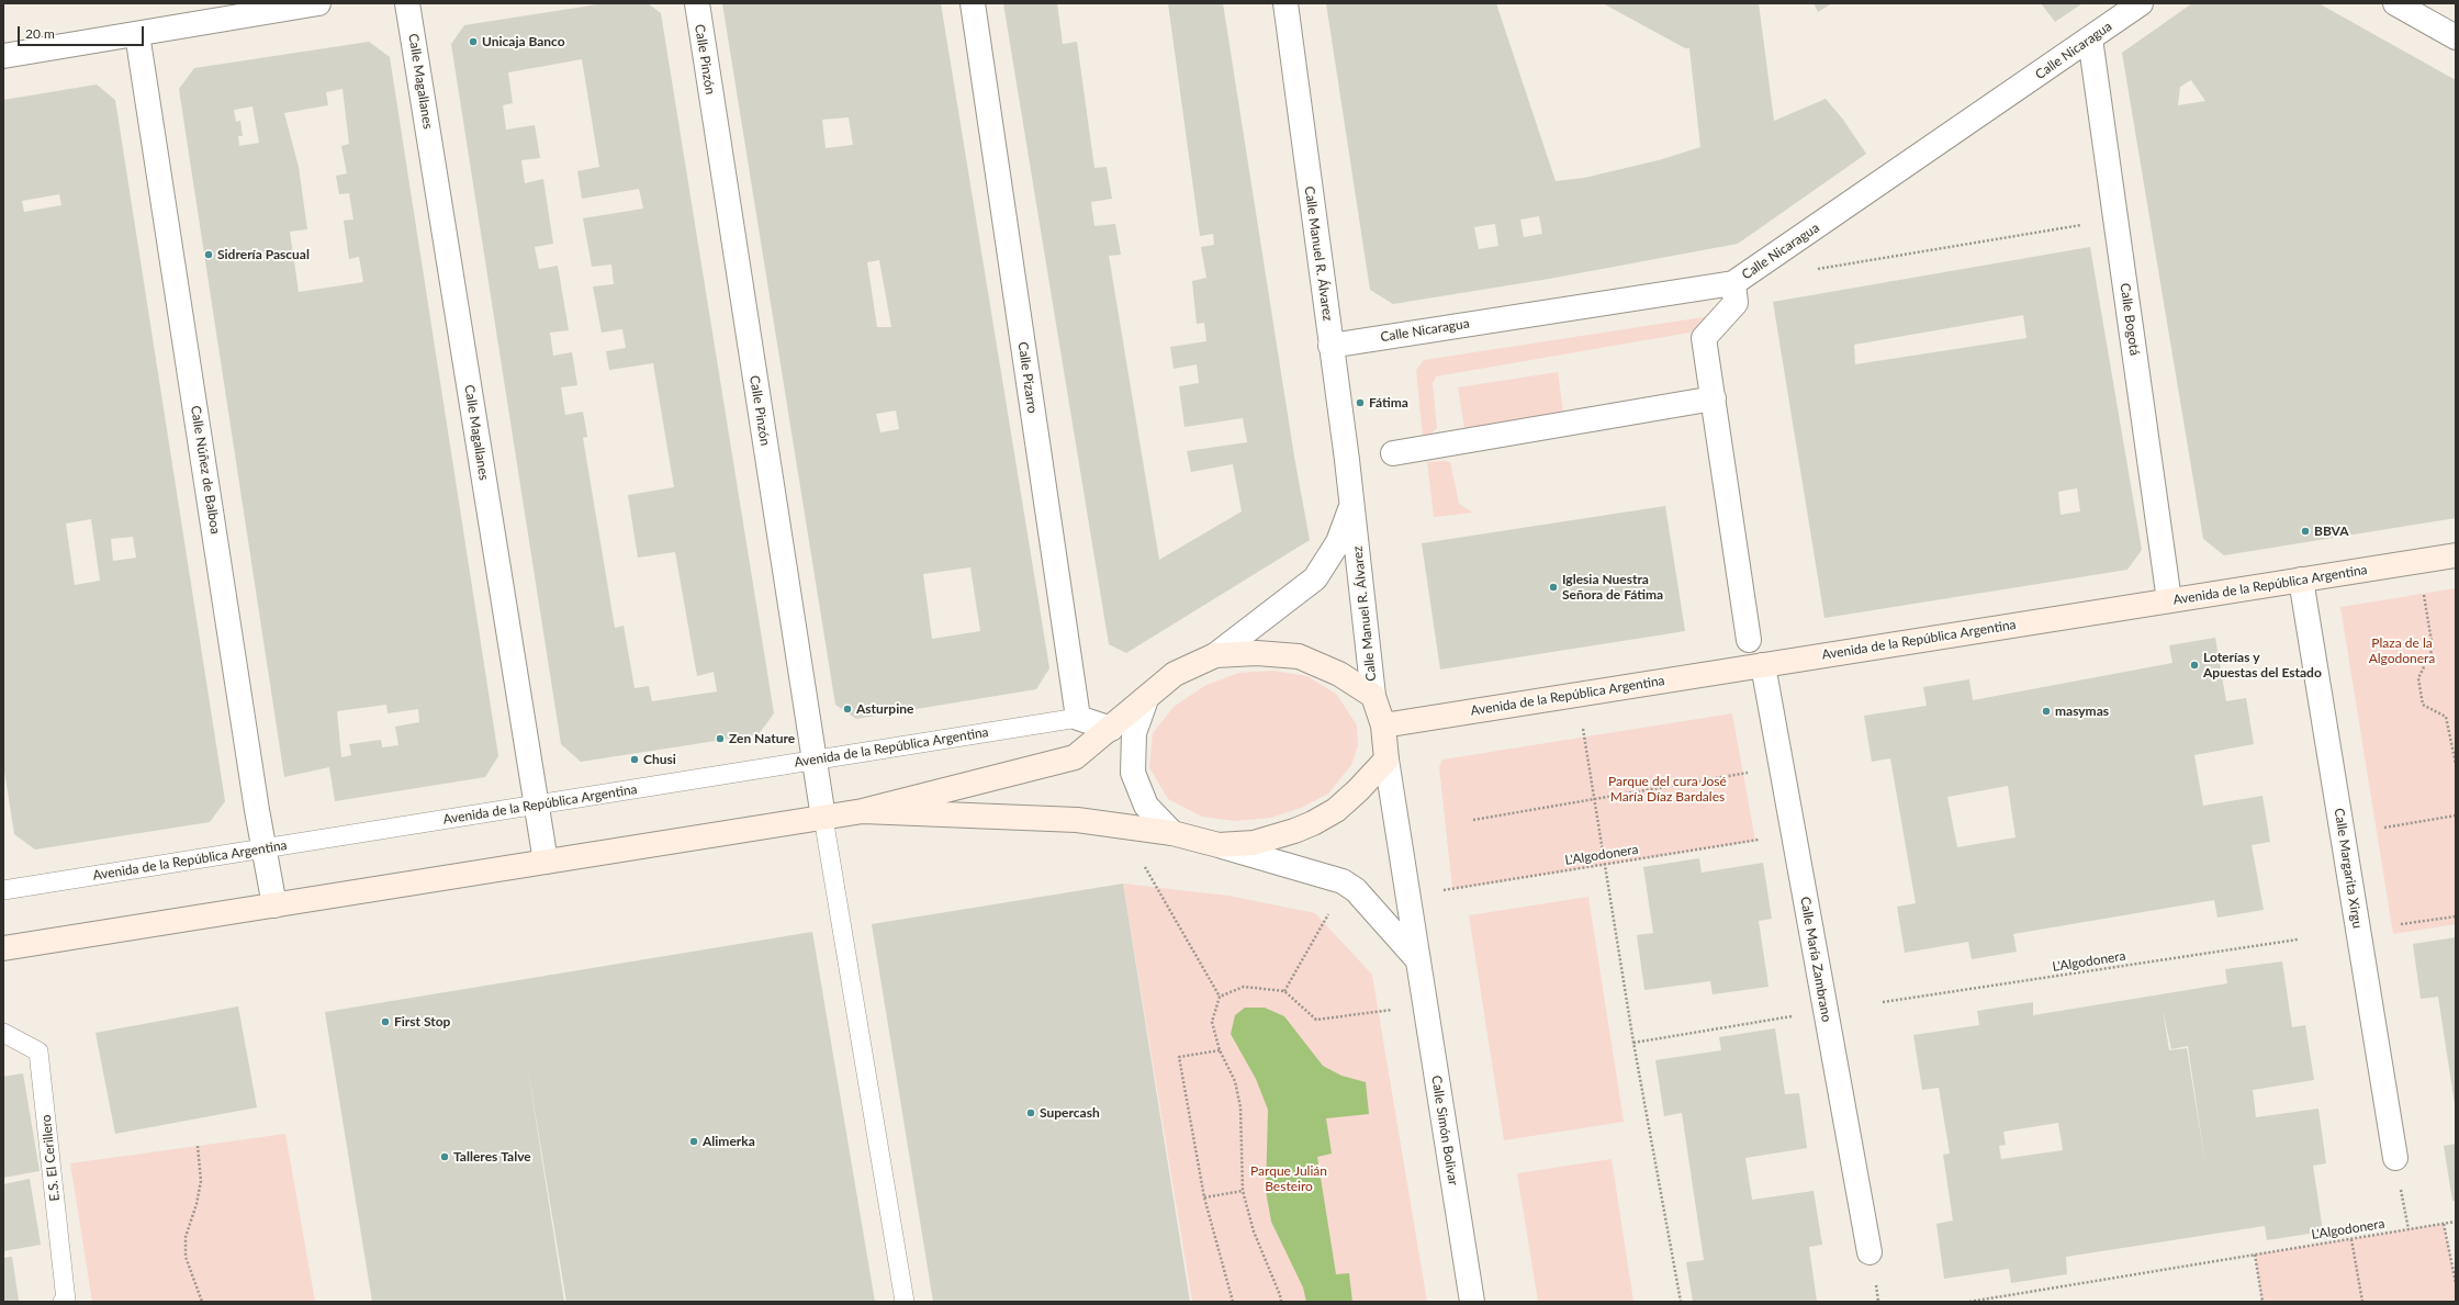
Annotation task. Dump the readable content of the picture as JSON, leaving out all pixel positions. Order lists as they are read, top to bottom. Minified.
{"streets":{"street":["Calle Nicaragua","Calle Pinzón","Calle Magallanes","Calle Manuel R. Álvarez","Calle Bogotá","Calle Pizarro","Calle Núñez de Balboa","Avenida de la República Argentina","Calle Margarita Xirgu","Calle María Zambrano","Calle Simón Bolivar"],"lane":["E.S. El Cerillero"],"path":["L'Algodonera"]},"crossings":[["Calle Nicaragua","Calle Manuel R. Álvarez"],["Calle Nicaragua","Calle Bogotá"],["Calle Pinzón","Avenida de la República Argentina"],["Calle Magallanes","Avenida de la República Argentina"],["Calle Bogotá","Avenida de la República Argentina"],["Calle Pizarro","Avenida de la República Argentina"],["Calle Núñez de Balboa","Avenida de la República Argentina"],["Avenida de la República Argentina","Calle Margarita Xirgu"],["Avenida de la República Argentina","Calle María Zambrano"]],"parks":["Plaza de la Algodonera","Parque del cura José María Díaz Bardales","Parque Julián Besteiro"],"places":["Unicaja Banco","Sidrería Pascual","Fátima","BBVA","Iglesia Nuestra Señora de Fátima","Loterías y Apuestas del Estado","Asturpine","masymas","Zen Nature","Chusi","First Stop","Supercash","Alimerka","Talleres Talve"],"scale_bar":"20 m"}
